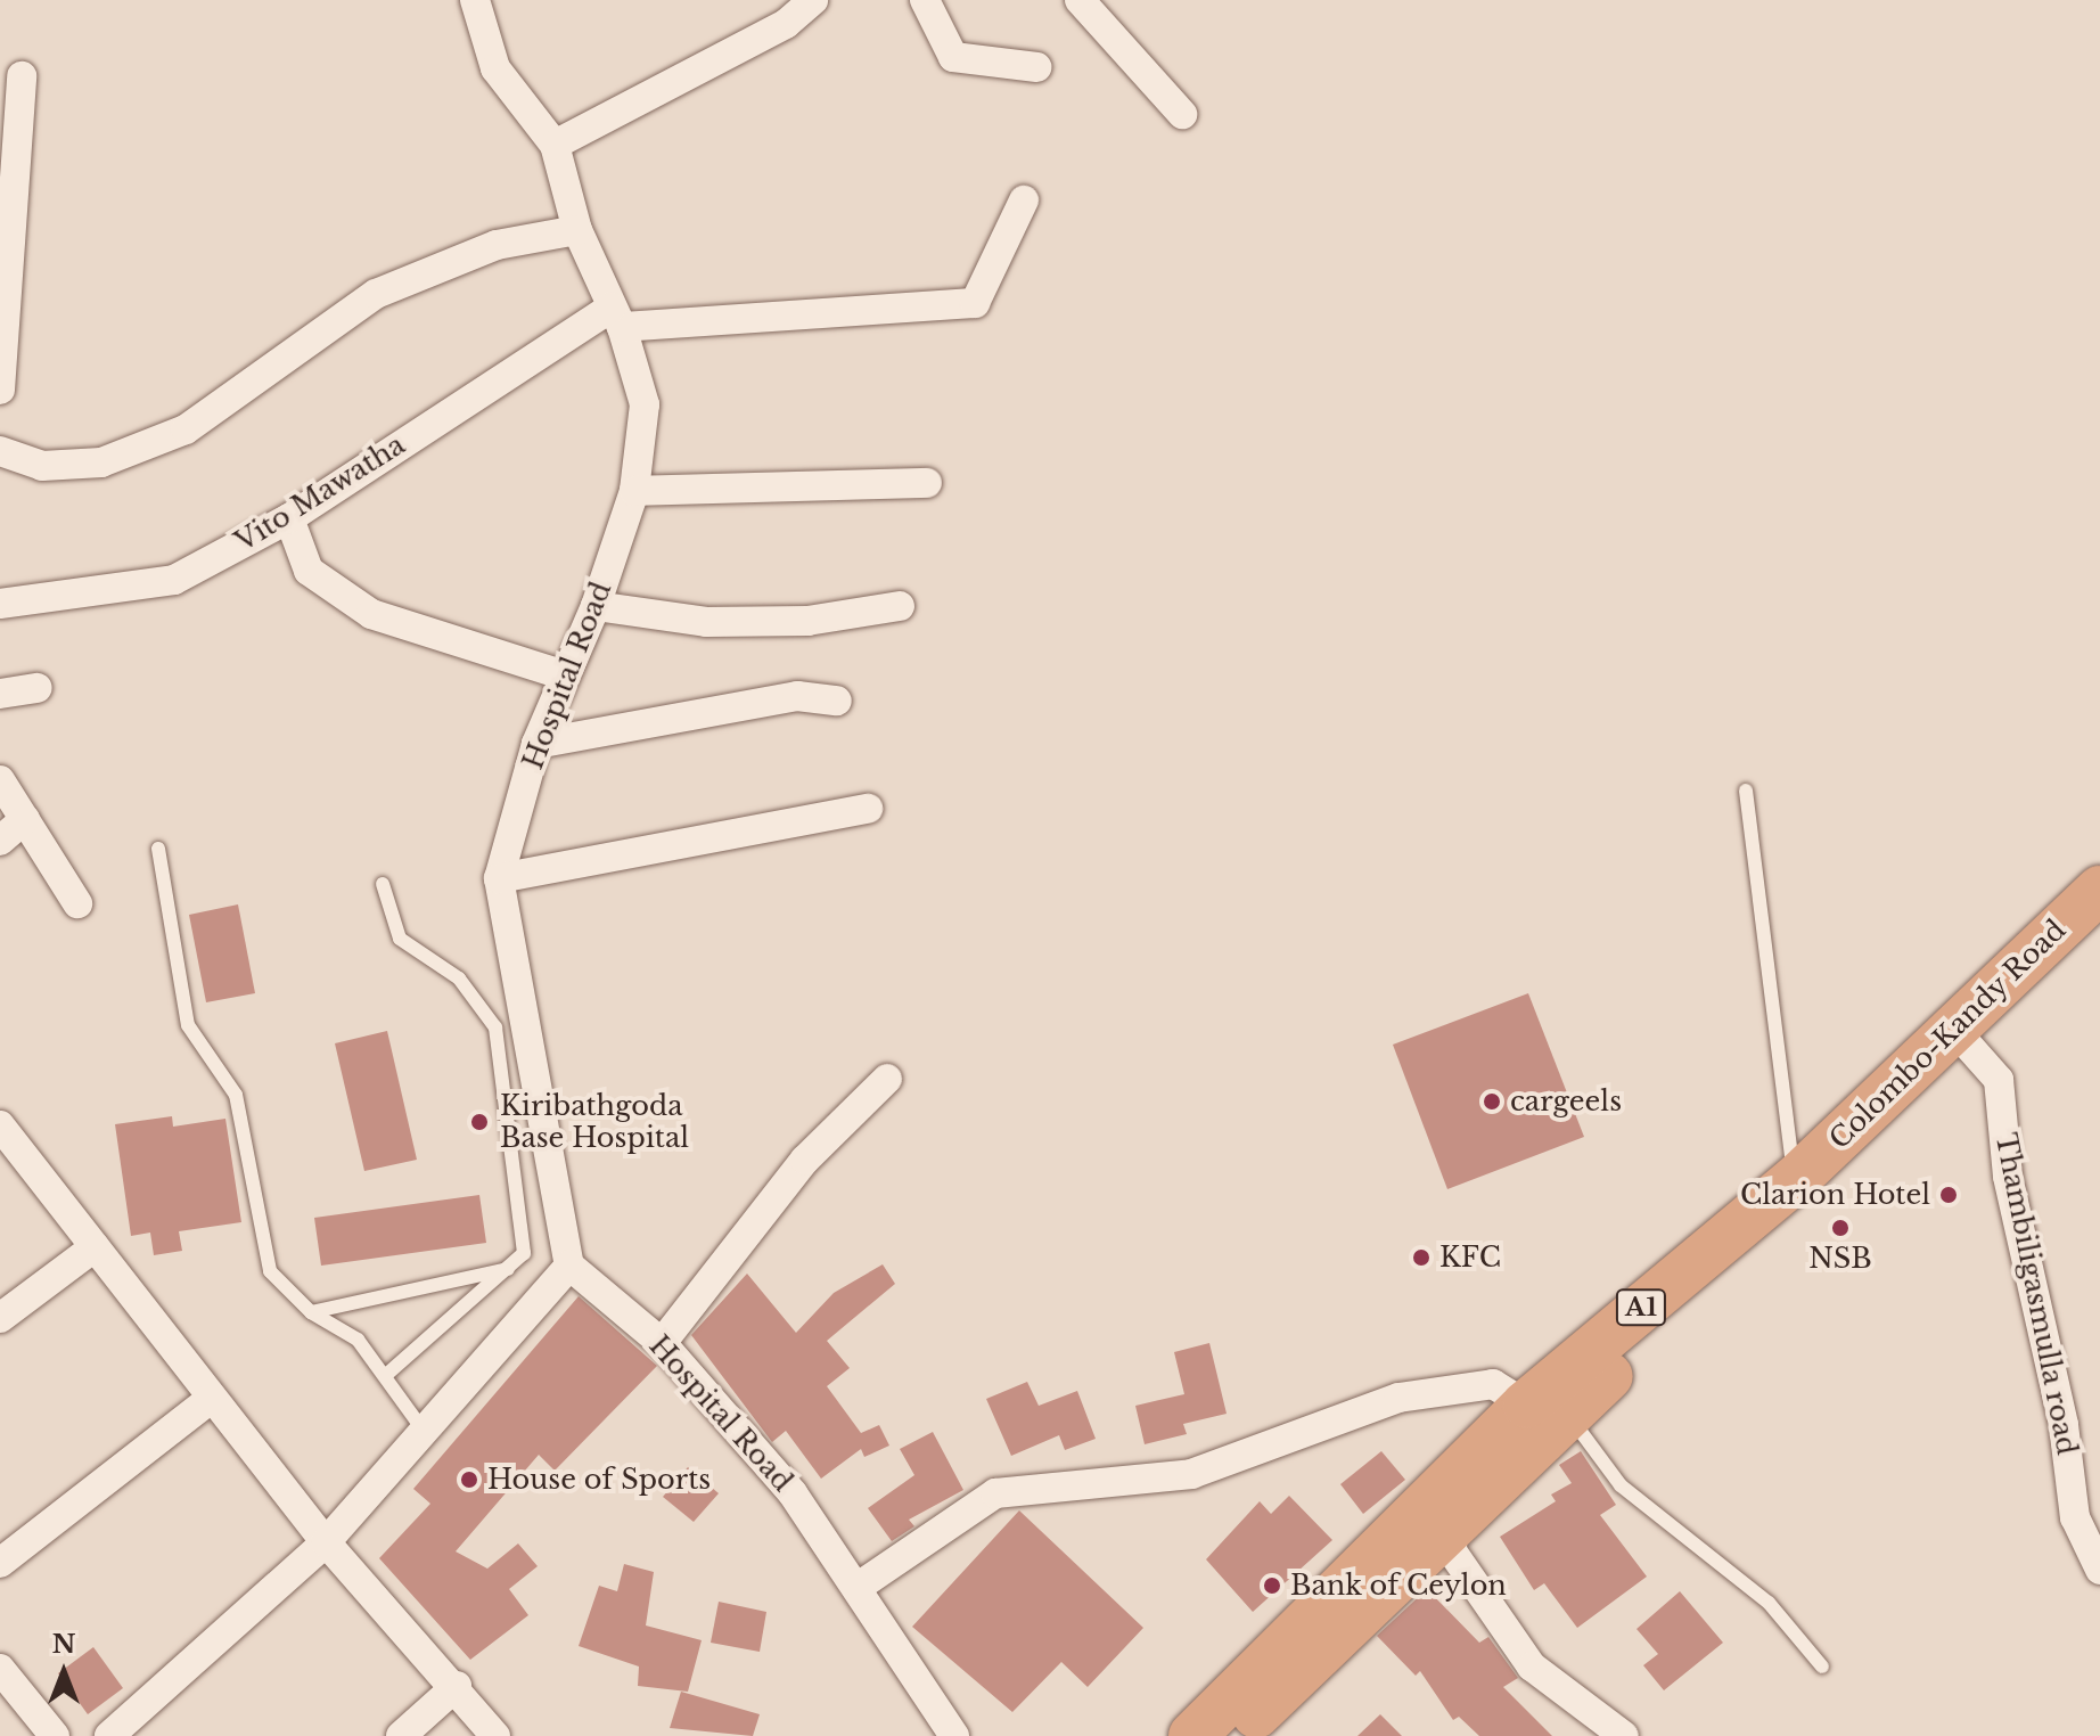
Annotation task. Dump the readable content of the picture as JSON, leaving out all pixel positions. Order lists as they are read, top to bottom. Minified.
{"streets":{"highway":["Colombo-Kandy Road","A1"],"street":["Vito Mawatha","Hospital Road","Thambiligasmulla road"]},"crossings":[["Vito Mawatha","Hospital Road"],["Colombo-Kandy Road","Thambiligasmulla road"]],"places":["cargeels","Kiribathgoda Base Hospital","Clarion Hotel","NSB","KFC","House of Sports","Bank of Ceylon"],"north":"top"}
